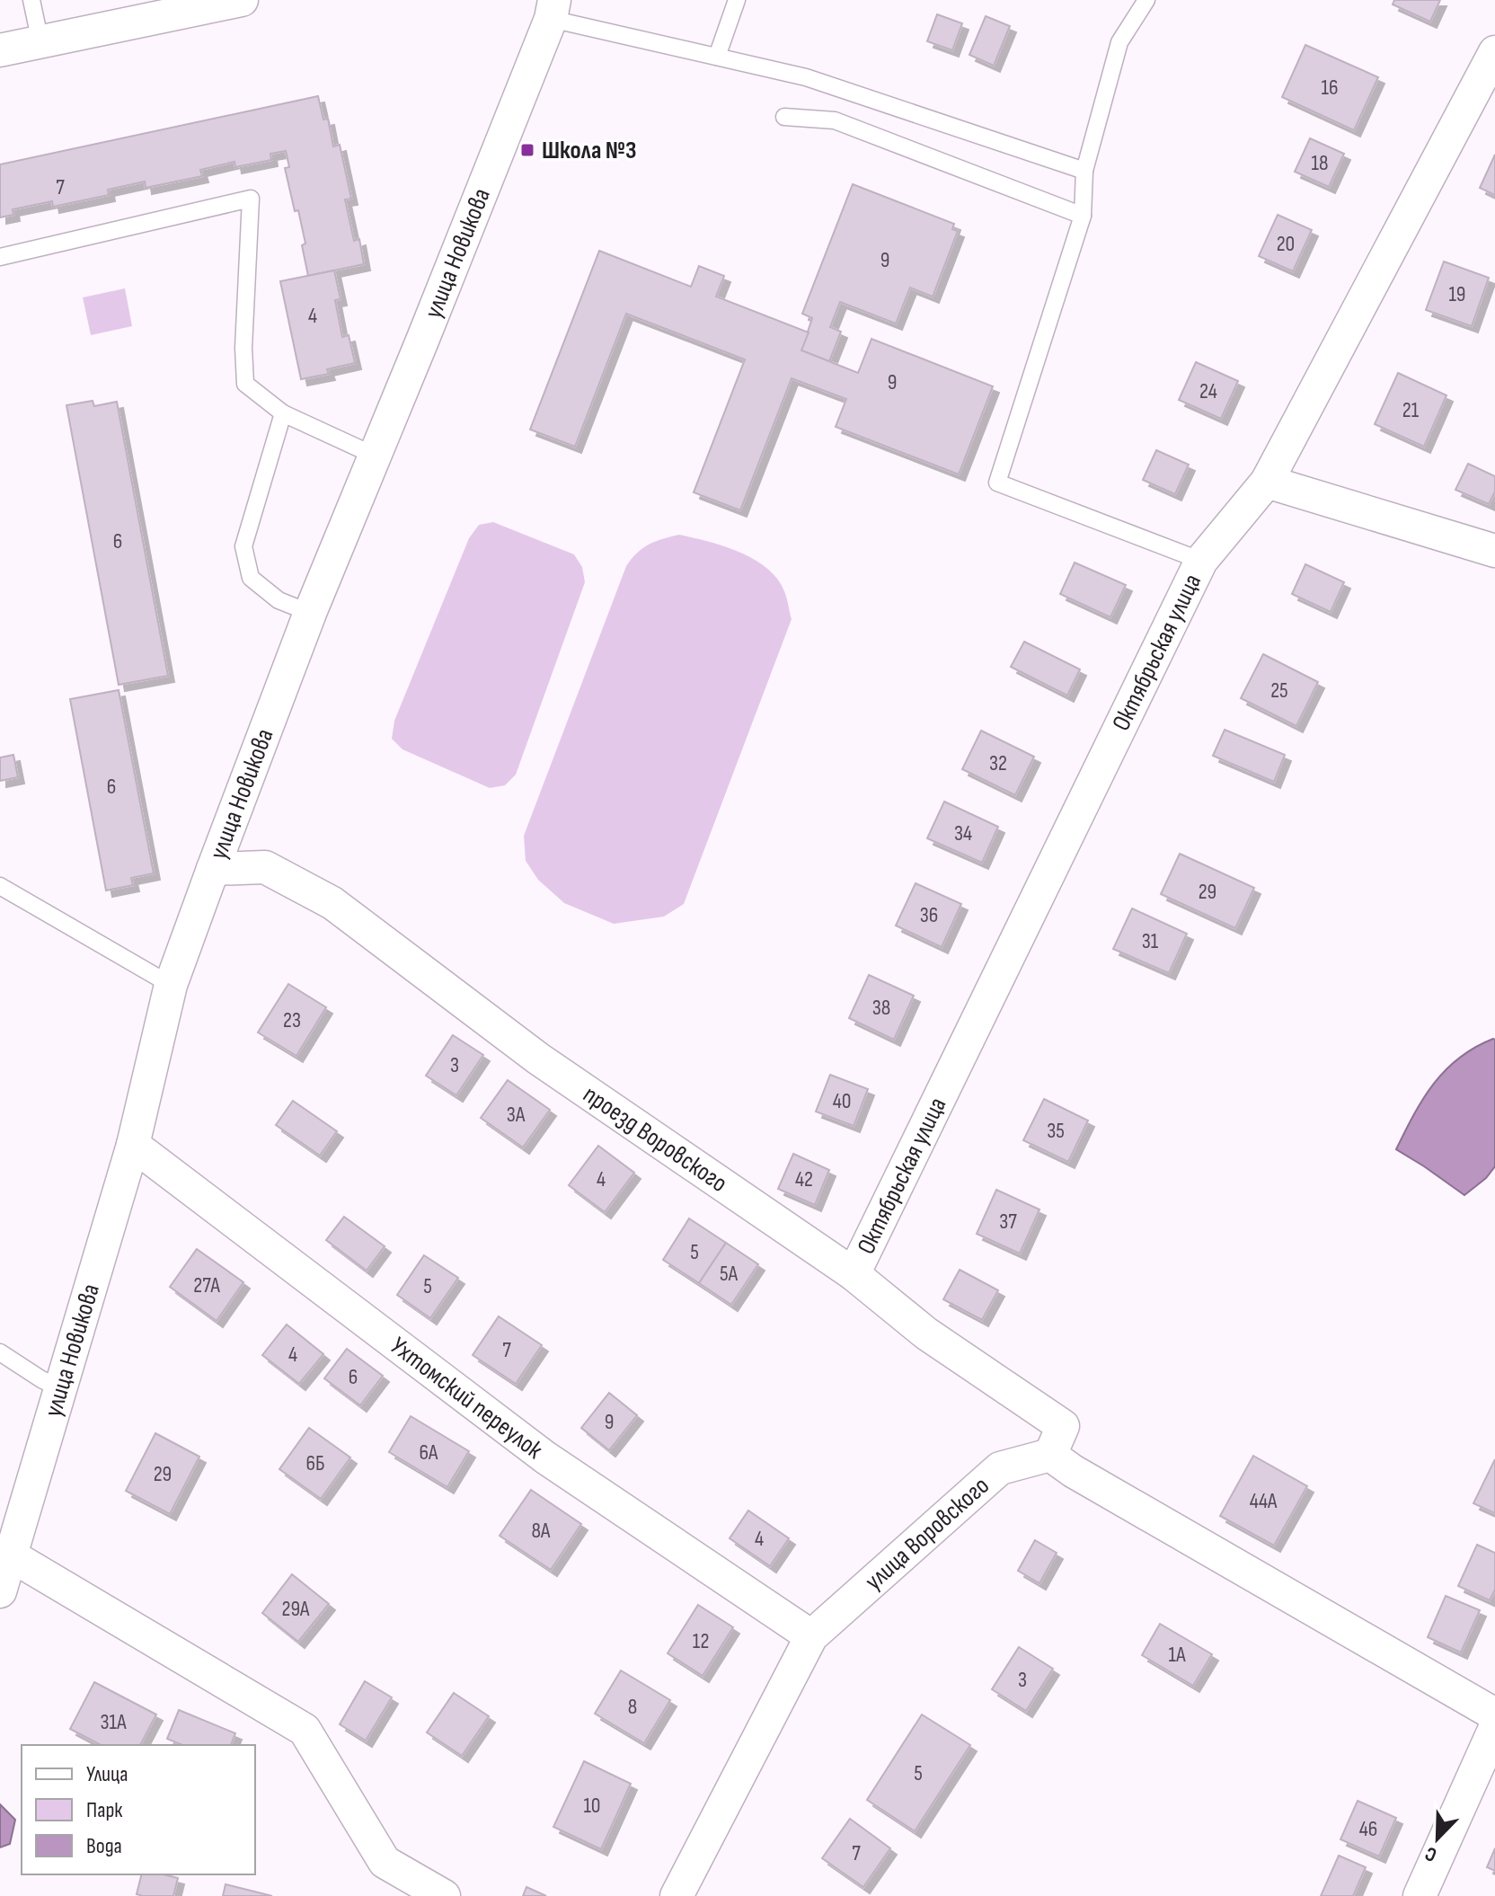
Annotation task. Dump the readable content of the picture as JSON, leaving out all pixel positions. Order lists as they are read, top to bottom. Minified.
{"streets":{"street":["улица Новикова","Октябрьская улица","проезд Воровского","Ухтомский переулок","улица Воровского"]},"crossings":[["улица Новикова","проезд Воровского"],["улица Новикова","Ухтомский переулок"],["Октябрьская улица","проезд Воровского"],["проезд Воровского","улица Воровского"],["Ухтомский переулок","улица Воровского"]],"places":{"transit":["Школа №3"]},"house_numbers":["16","18","7","20","9","19","4","9","24","21","6","25","32","6","34","29","36","31","38","23","3","40","3А","35","4","42","37","5","5А","27А","5","7","4","6","9","6А","6Б","29","44А","8А","4","29А","12","1А","3","8","31А","5","10","46","7"],"legend":["Улица","Парк","Вода"],"north":"bottom left"}
